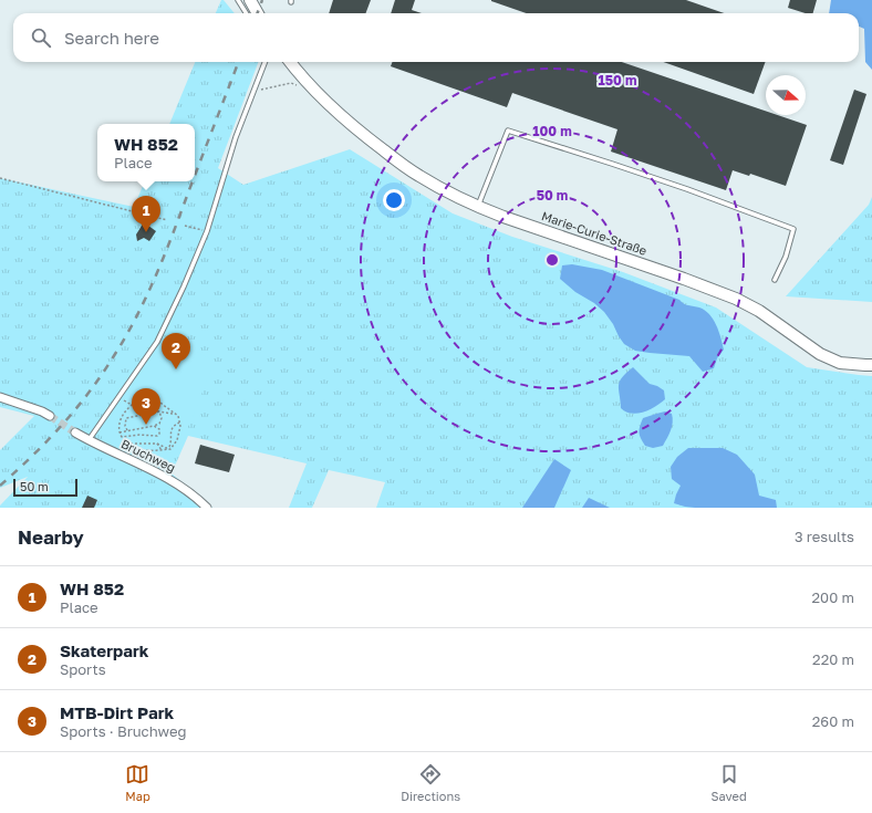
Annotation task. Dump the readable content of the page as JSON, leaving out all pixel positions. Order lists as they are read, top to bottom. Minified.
{"streets":{"main road":["Marie-Curie-Straße"],"street":["Bruchweg"]},"scale_bar":"50 m","north":"right","page":{"search":"Search here","popup":["WH 852","Place"],"pins":["1","2","3"],"scale":"50 m","heading":["Nearby","3 results"],"list":[{"mark":"1","name":"WH 852","note":"Place","value":"200 m"},{"mark":"2","name":"Skaterpark","note":"Sports","value":"220 m"},{"mark":"3","name":"MTB-Dirt Park","note":"Sports · Bruchweg","value":"260 m"}],"nav":["Map","Directions","Saved"]},"rings":["150 m","100 m","50 m"]}
